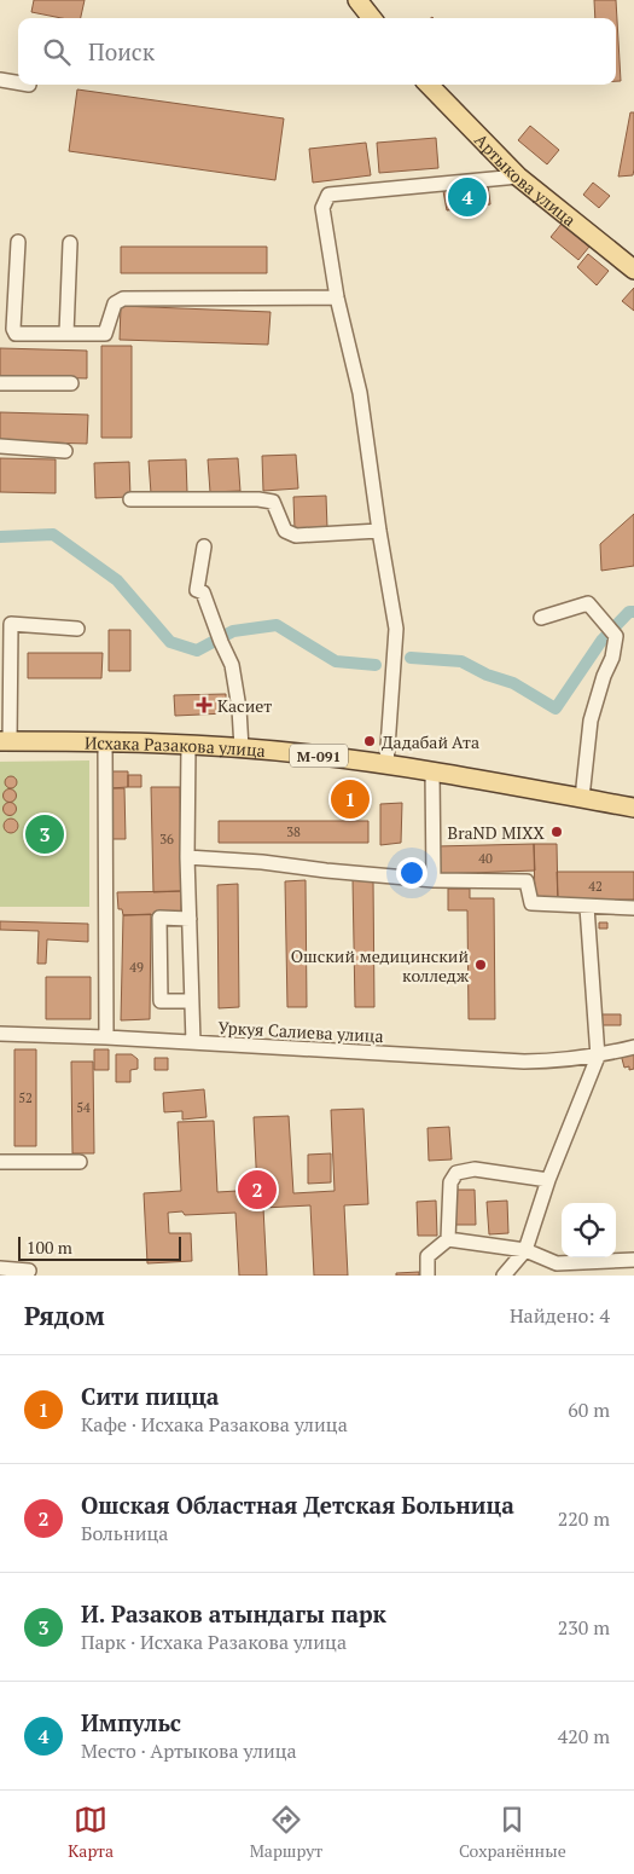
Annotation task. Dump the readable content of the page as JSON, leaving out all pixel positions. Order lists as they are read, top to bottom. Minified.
{"streets":{"main road":["Артыкова улица","Исхака Разакова улица","М-091"],"street":["Уркуя Салиева улица"]},"places":{"health":["Касиет"],"other":["Дадабай Ата","BraND MIXX","Ошский медицинский колледж"]},"house_numbers":["38","36","40","42","49","52","54"],"scale_bar":"100 m","page":{"search":"Поиск","pins":["4","1","3","2"],"scale":"100 m","heading":["Рядом","Найдено: 4"],"list":[{"mark":"1","name":"Сити пицца","note":"Кафе · Исхака Разакова улица","value":"60 m"},{"mark":"2","name":"Ошская Областная Детская Больница","note":"Больница","value":"220 m"},{"mark":"3","name":"И. Разаков атындагы парк","note":"Парк · Исхака Разакова улица","value":"230 m"},{"mark":"4","name":"Импульс","note":"Место · Артыкова улица","value":"420 m"}],"nav":["Карта","Маршрут","Сохранённые"]}}
